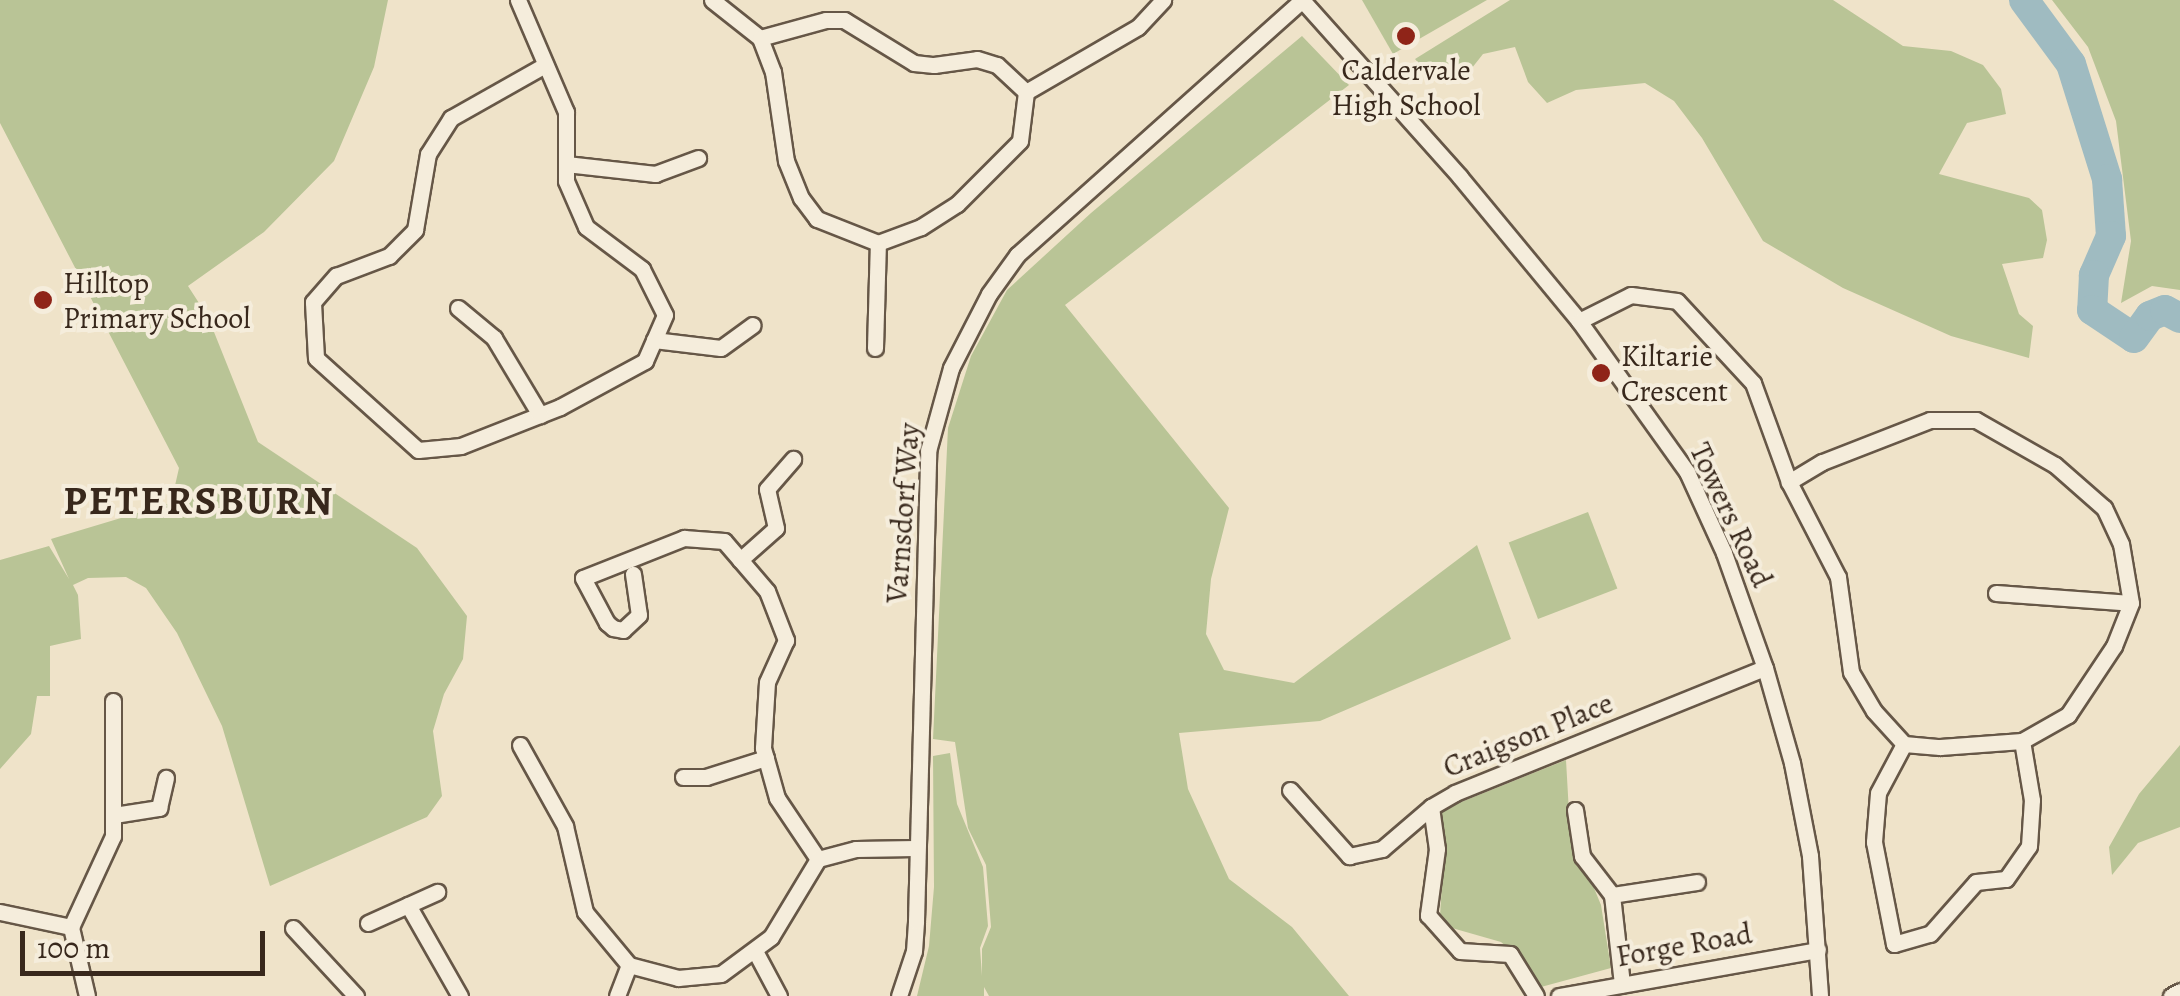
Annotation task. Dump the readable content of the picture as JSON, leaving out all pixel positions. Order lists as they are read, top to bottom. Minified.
{"streets":{"street":["Varnsdorf Way","Towers Road","Craigson Place","Forge Road"]},"crossings":[["Varnsdorf Way","Towers Road"],["Towers Road","Craigson Place"],["Towers Road","Forge Road"]],"districts":["PETERSBURN"],"places":["Caldervale High School","Hilltop Primary School","Kiltarie Crescent"],"scale_bar":"100 m"}
